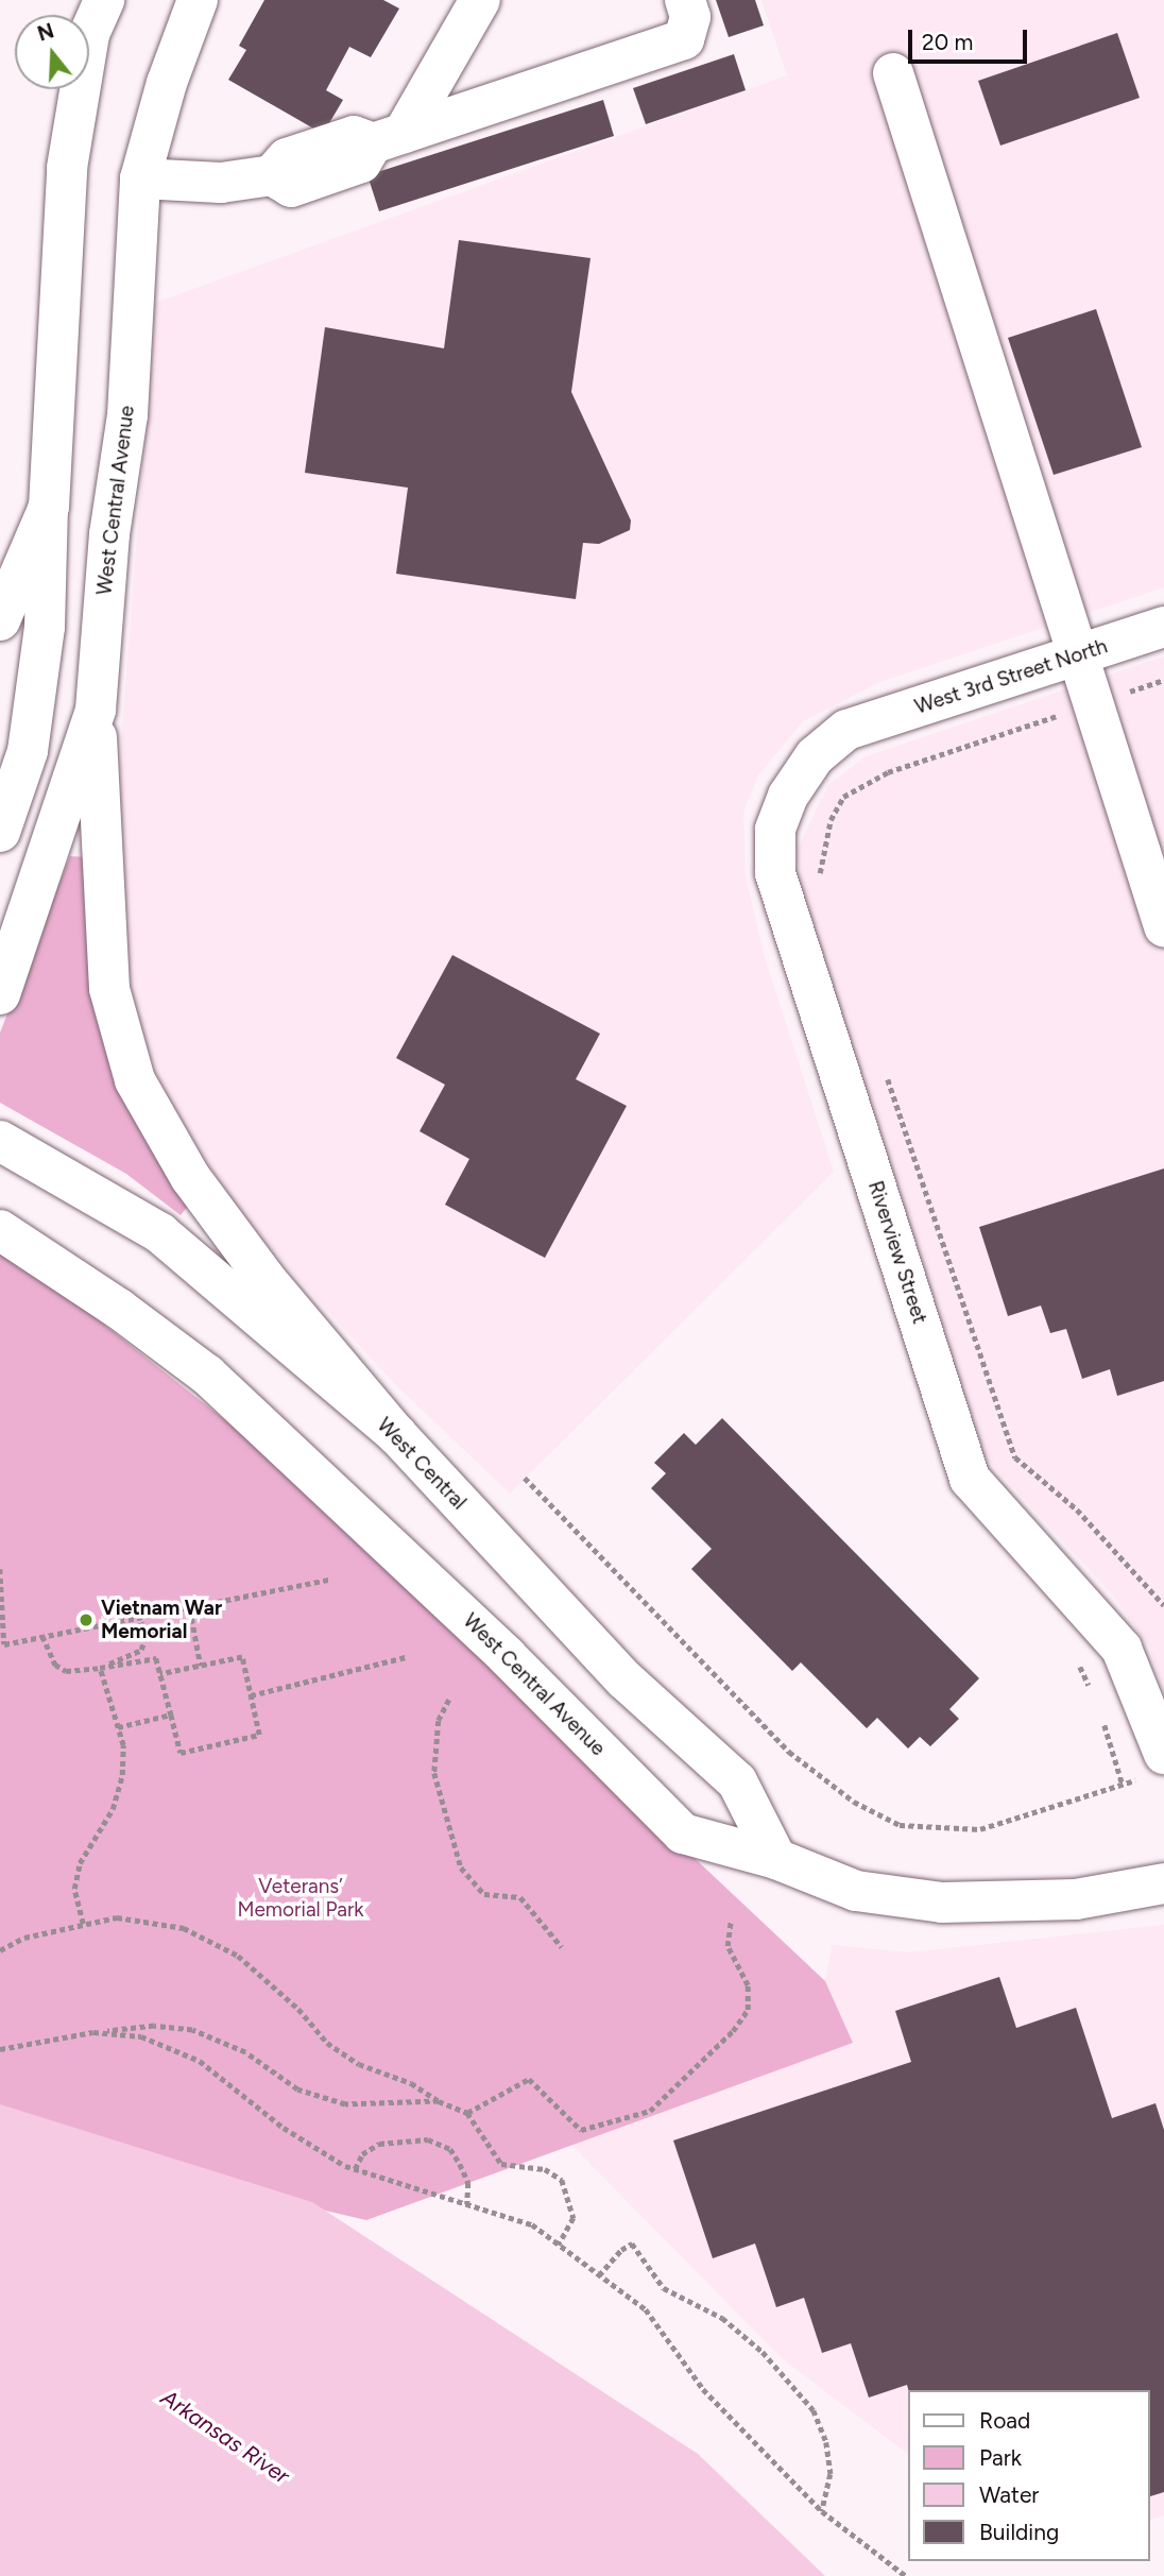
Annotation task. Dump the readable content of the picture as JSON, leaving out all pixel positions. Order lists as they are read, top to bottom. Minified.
{"streets":{"street":["West Central Avenue","West 3rd Street North","Riverview Street","West Central"]},"crossings":[["West Central Avenue","West Central"],["West 3rd Street North","Riverview Street"]],"water":["Arkansas River"],"parks":["Veterans’ Memorial Park"],"places":["Vietnam War Memorial"],"legend":["Road","Park","Water","Building"],"scale_bar":"20 m","north":"top"}
